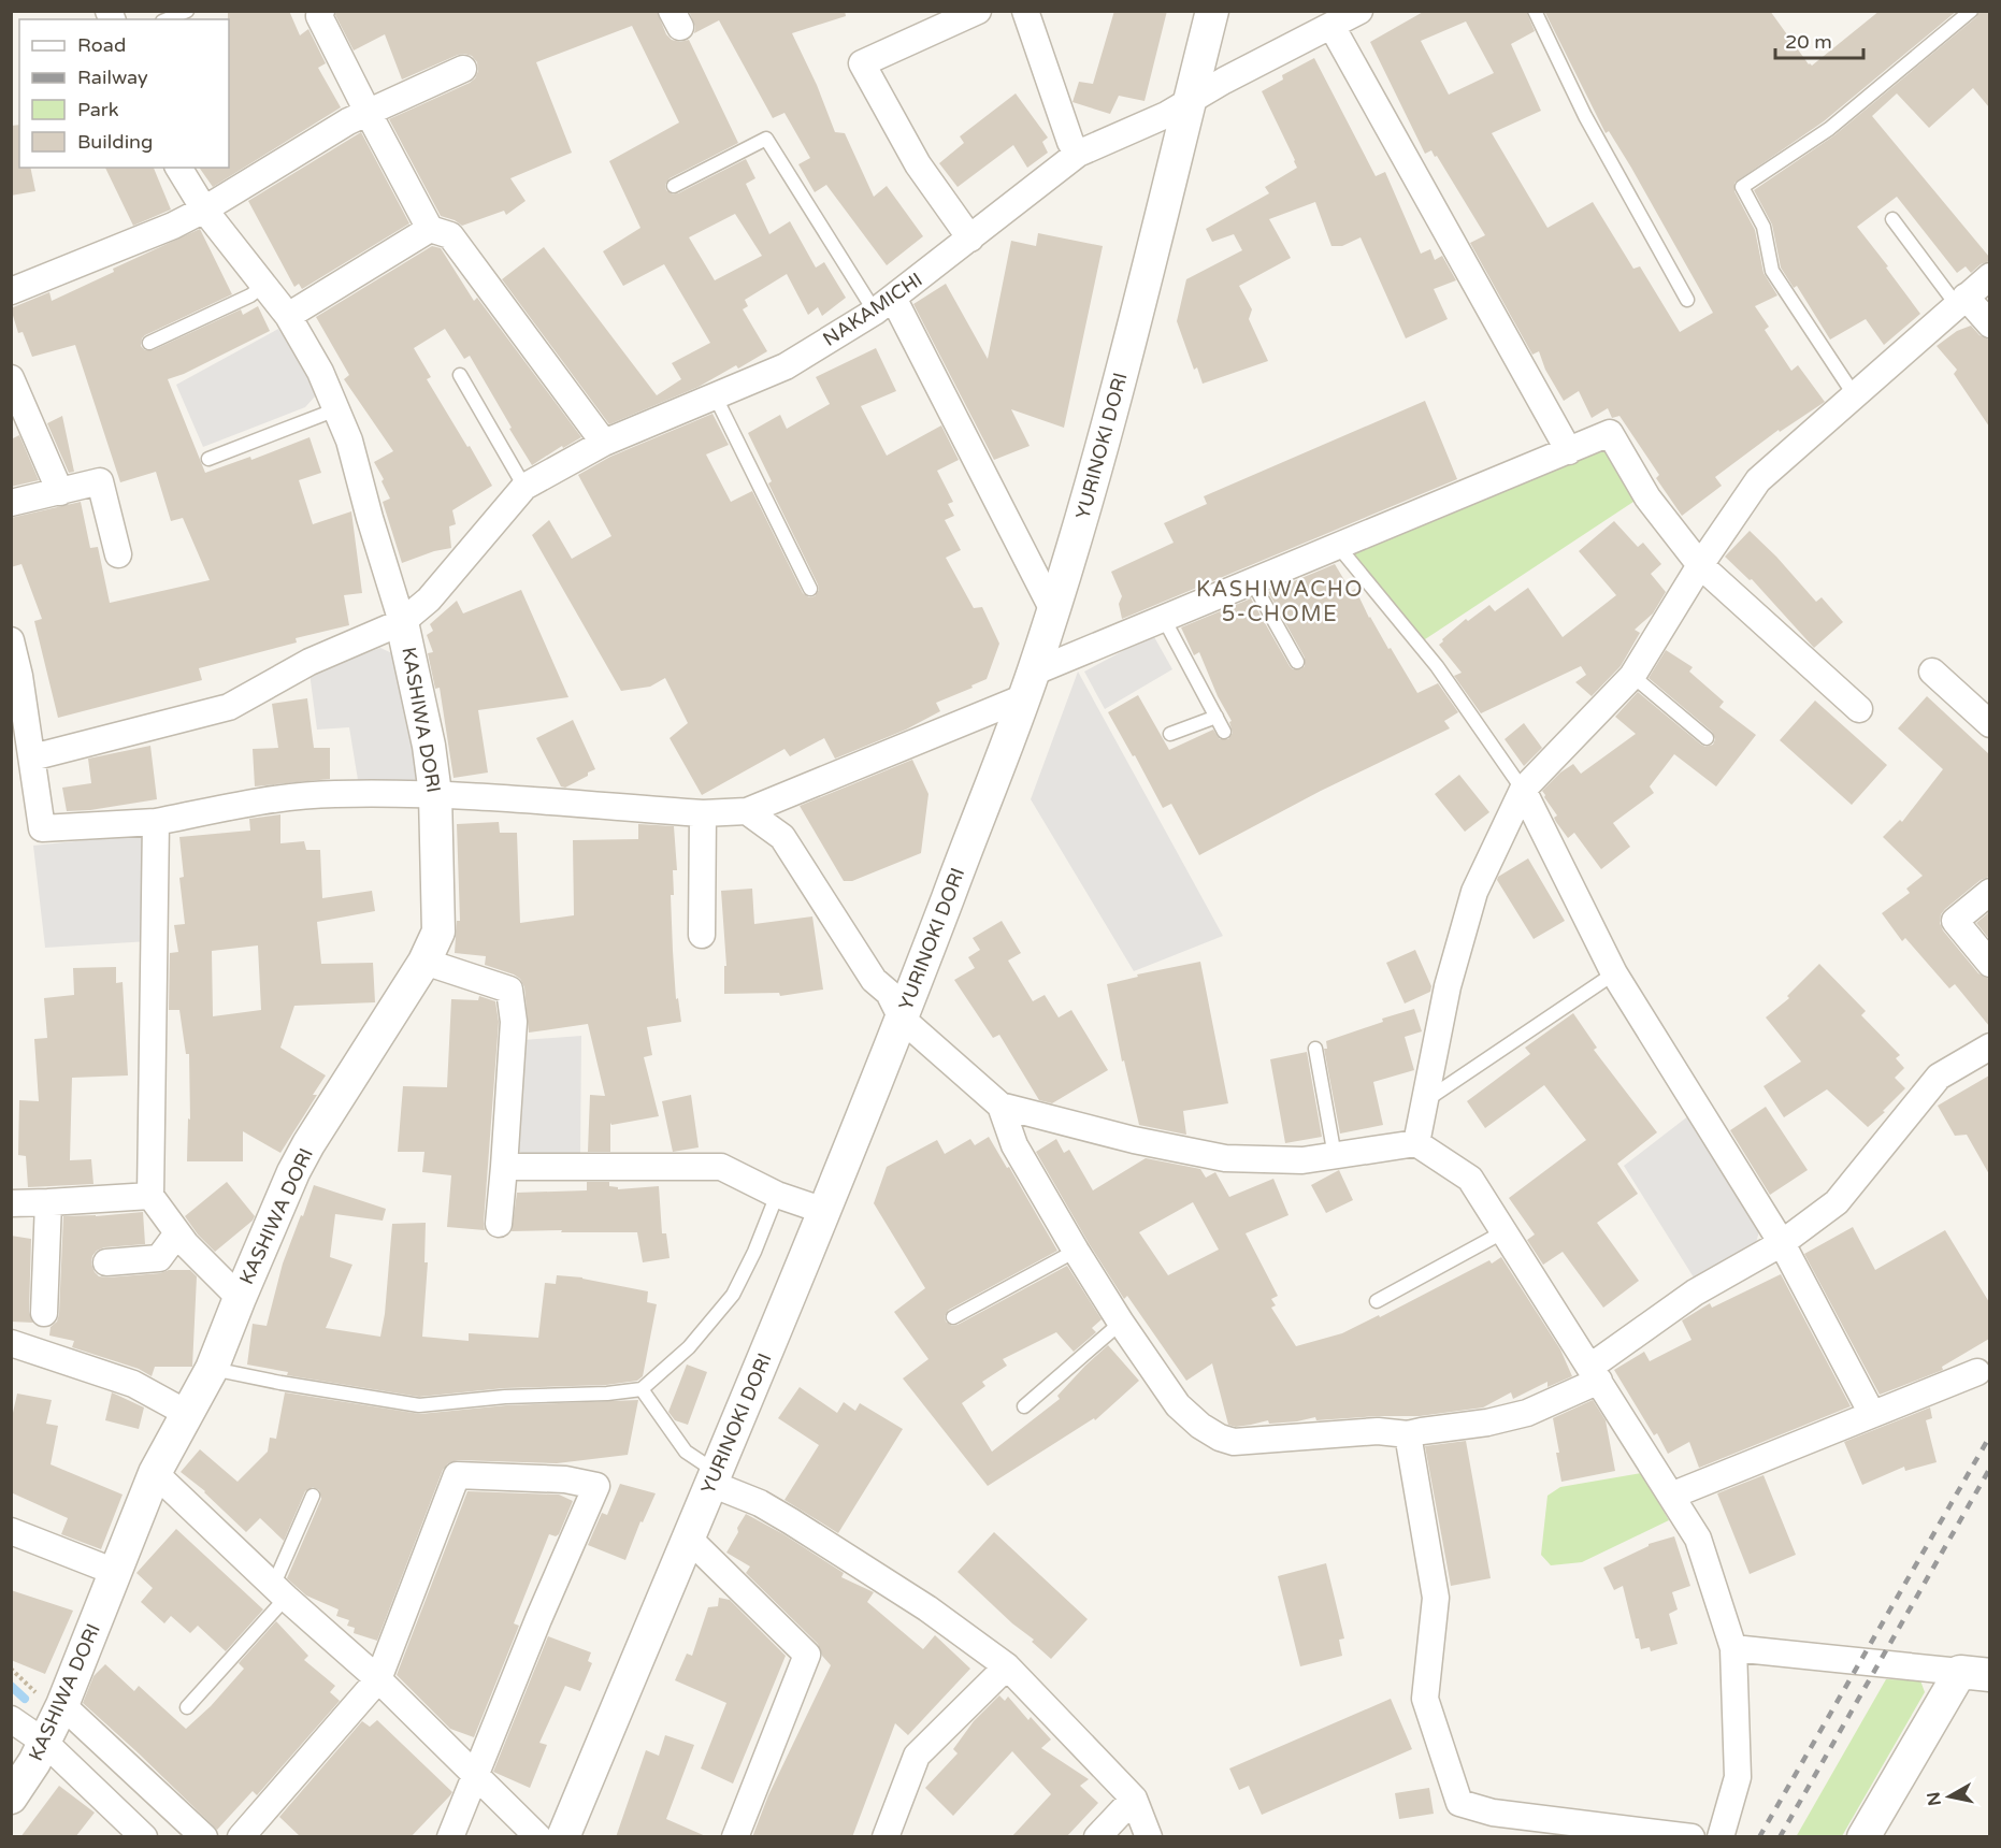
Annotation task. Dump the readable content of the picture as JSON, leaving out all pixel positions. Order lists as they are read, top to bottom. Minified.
{"streets":{"street":["NAKAMICHI","YURINOKI DORI","KASHIWA DORI"]},"crossings":[["NAKAMICHI","YURINOKI DORI"],["NAKAMICHI","KASHIWA DORI"]],"districts":["KASHIWACHO 5-CHOME"],"legend":["Road","Railway","Park","Building"],"scale_bar":"20 m","north":"left"}
